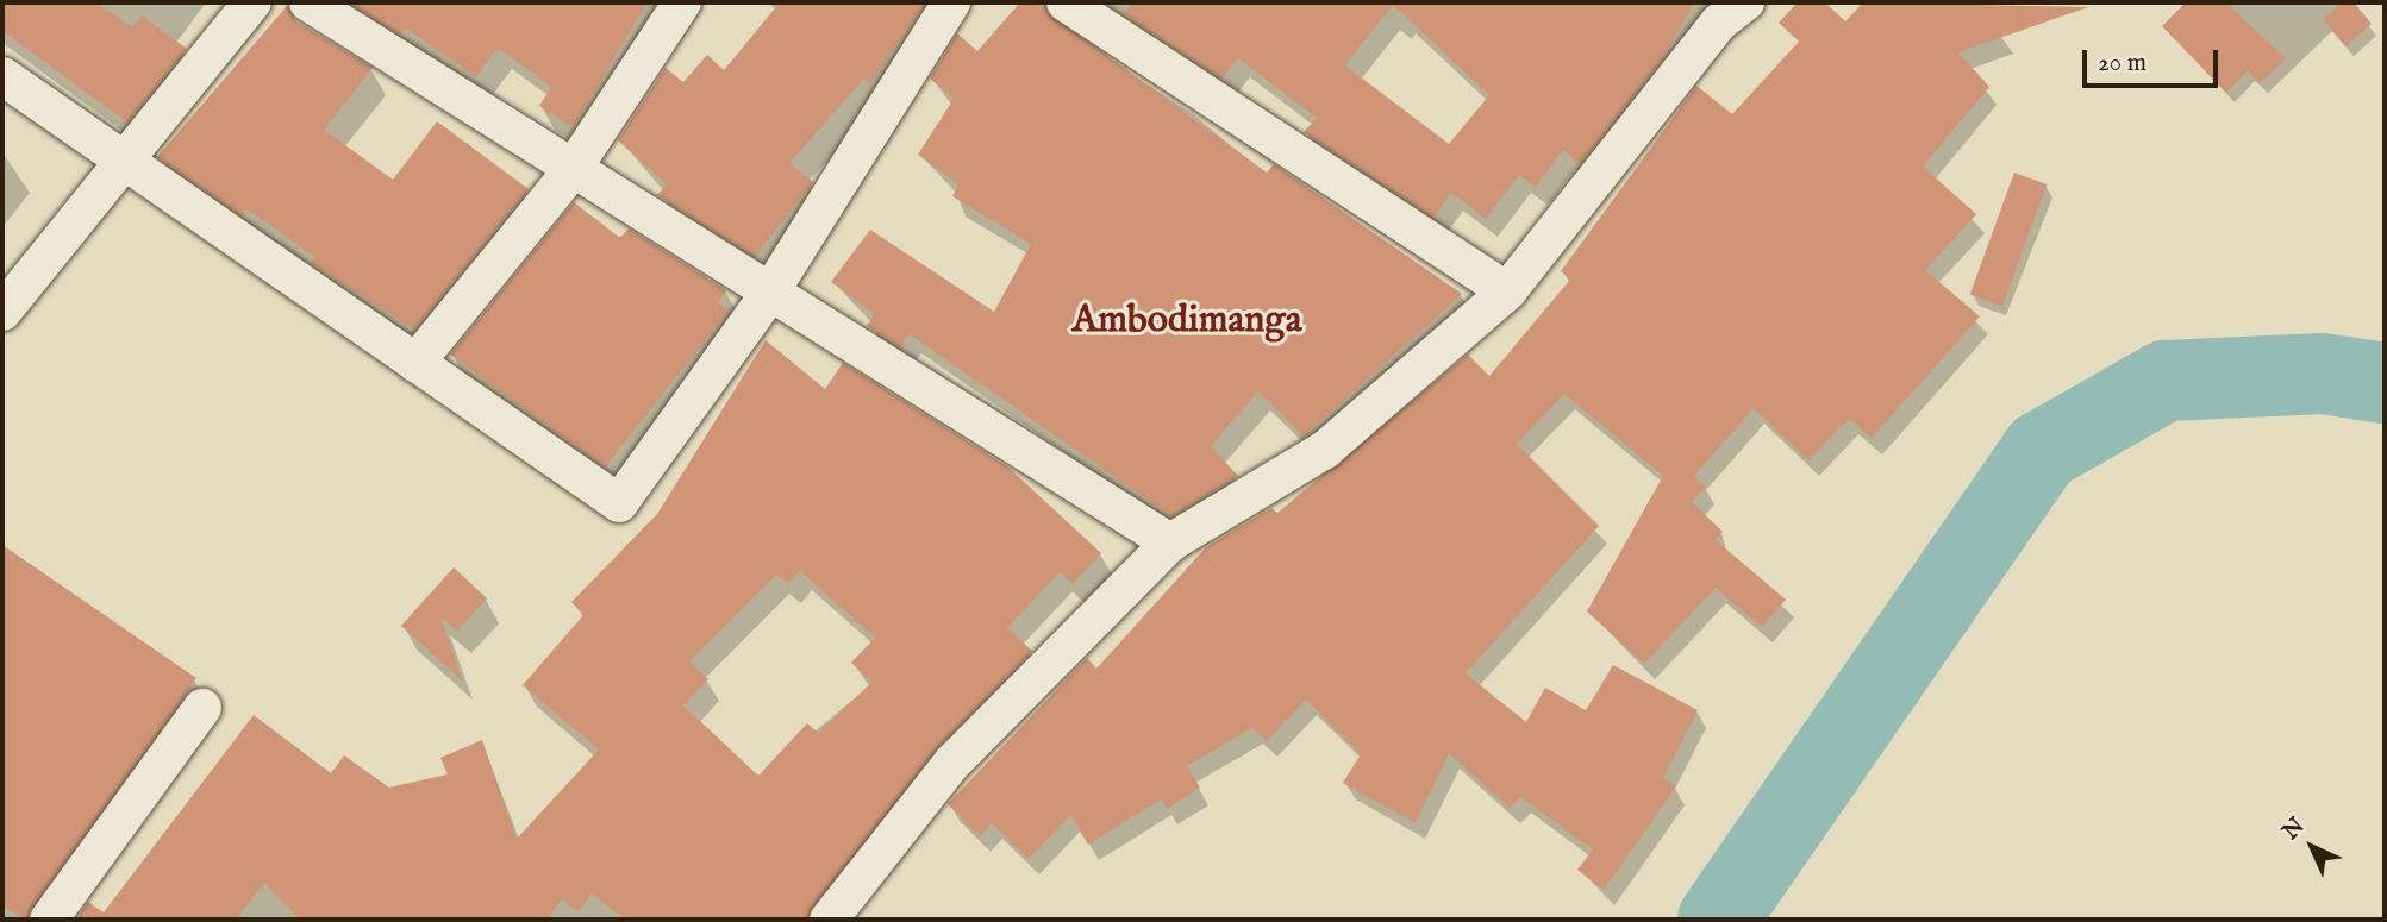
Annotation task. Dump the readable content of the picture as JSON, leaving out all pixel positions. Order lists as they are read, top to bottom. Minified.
{"districts":["Ambodimanga"],"scale_bar":"20 m","north":"top left"}
